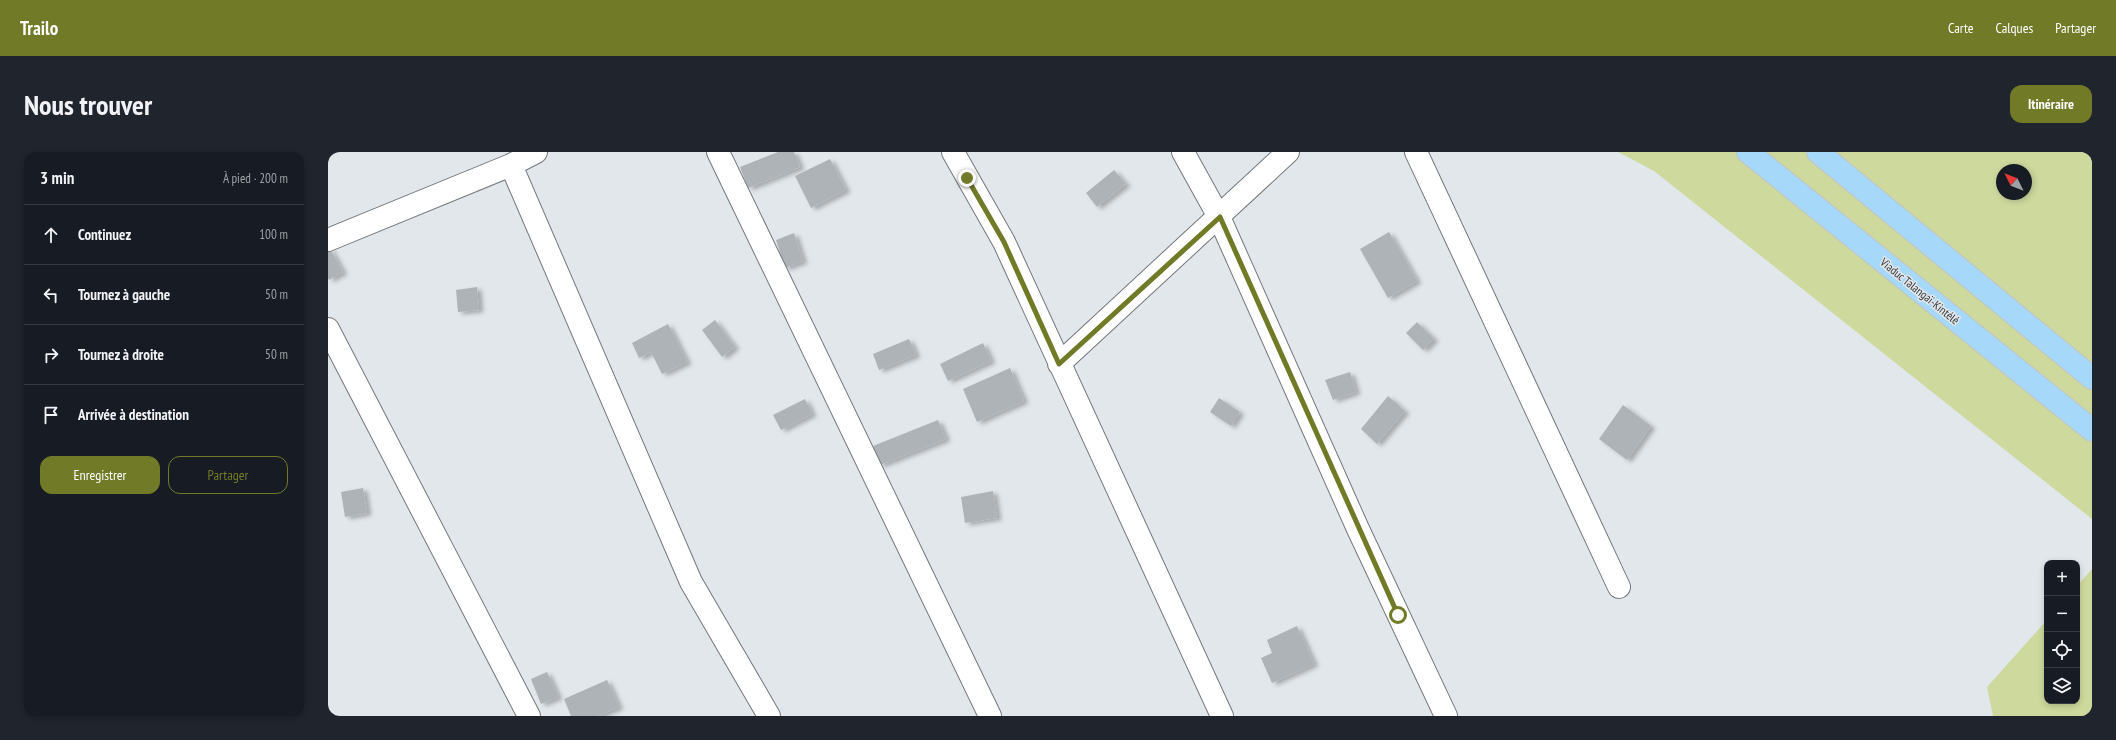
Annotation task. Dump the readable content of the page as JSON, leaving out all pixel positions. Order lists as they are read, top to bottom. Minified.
{"streets":{"highway":["Viaduc Talangaï-Kintélé"]},"north":"top left","page":{"header":"Trailo","nav":["Carte","Calques","Partager"],"buttons":["Itinéraire",["Enregistrer","Partager"]],"title":"Nous trouver","heading":["3 min","À pied · 200 m"],"list":[["Continuez","100 m"],["Tournez à gauche","50 m"],["Tournez à droite","50 m"],"Arrivée à destination"],"map_buttons":["+","−"]}}
